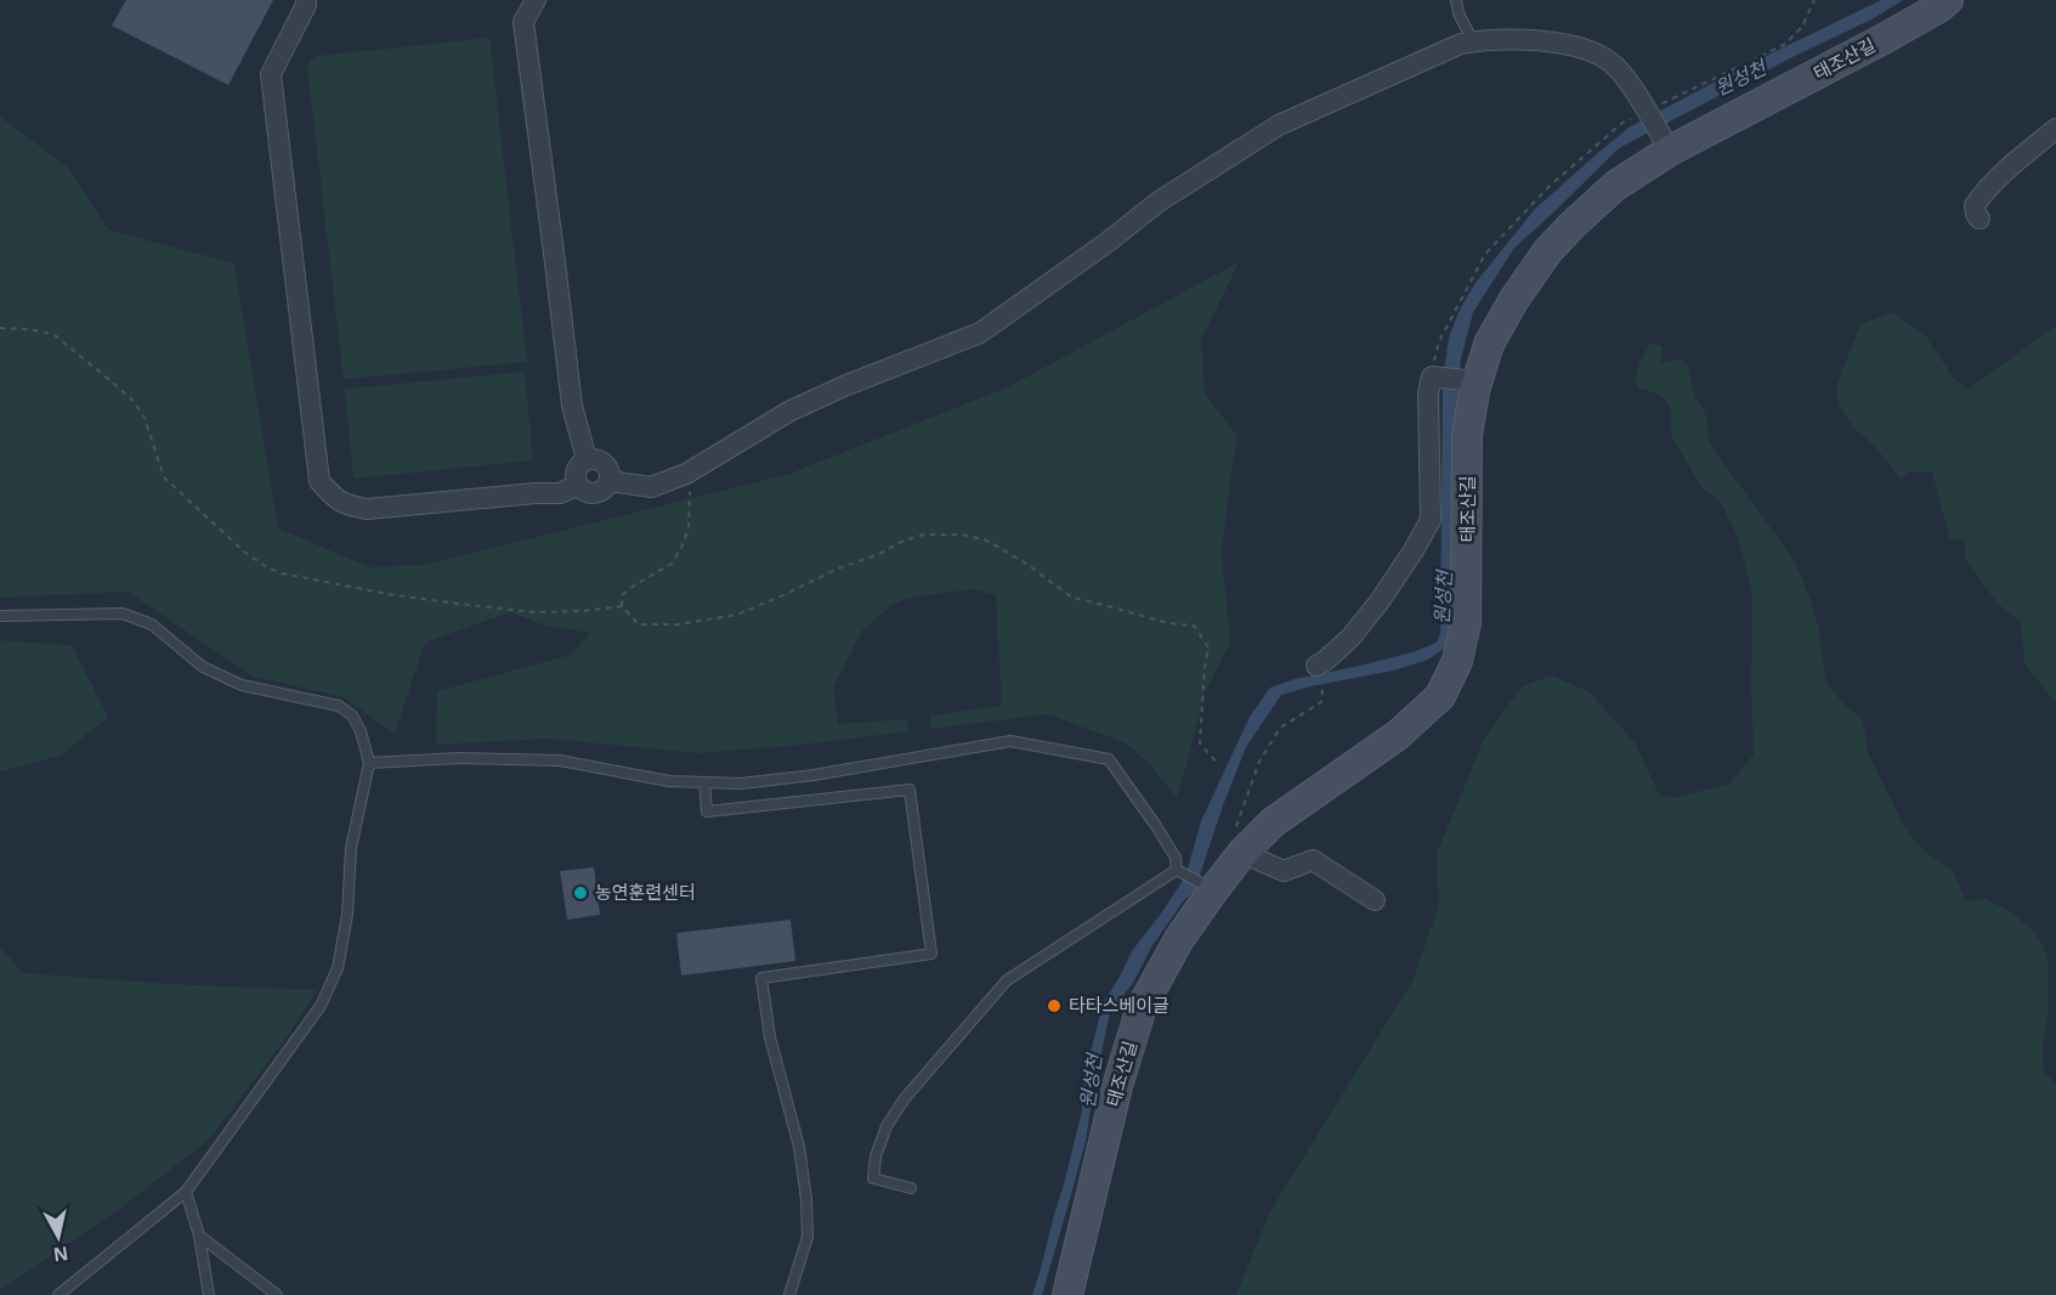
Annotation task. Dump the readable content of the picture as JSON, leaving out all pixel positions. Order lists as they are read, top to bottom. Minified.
{"streets":{"street":["태조산길"]},"water":["원성천"],"places":["농연훈련센터","타타스베이글"],"north":"bottom"}
